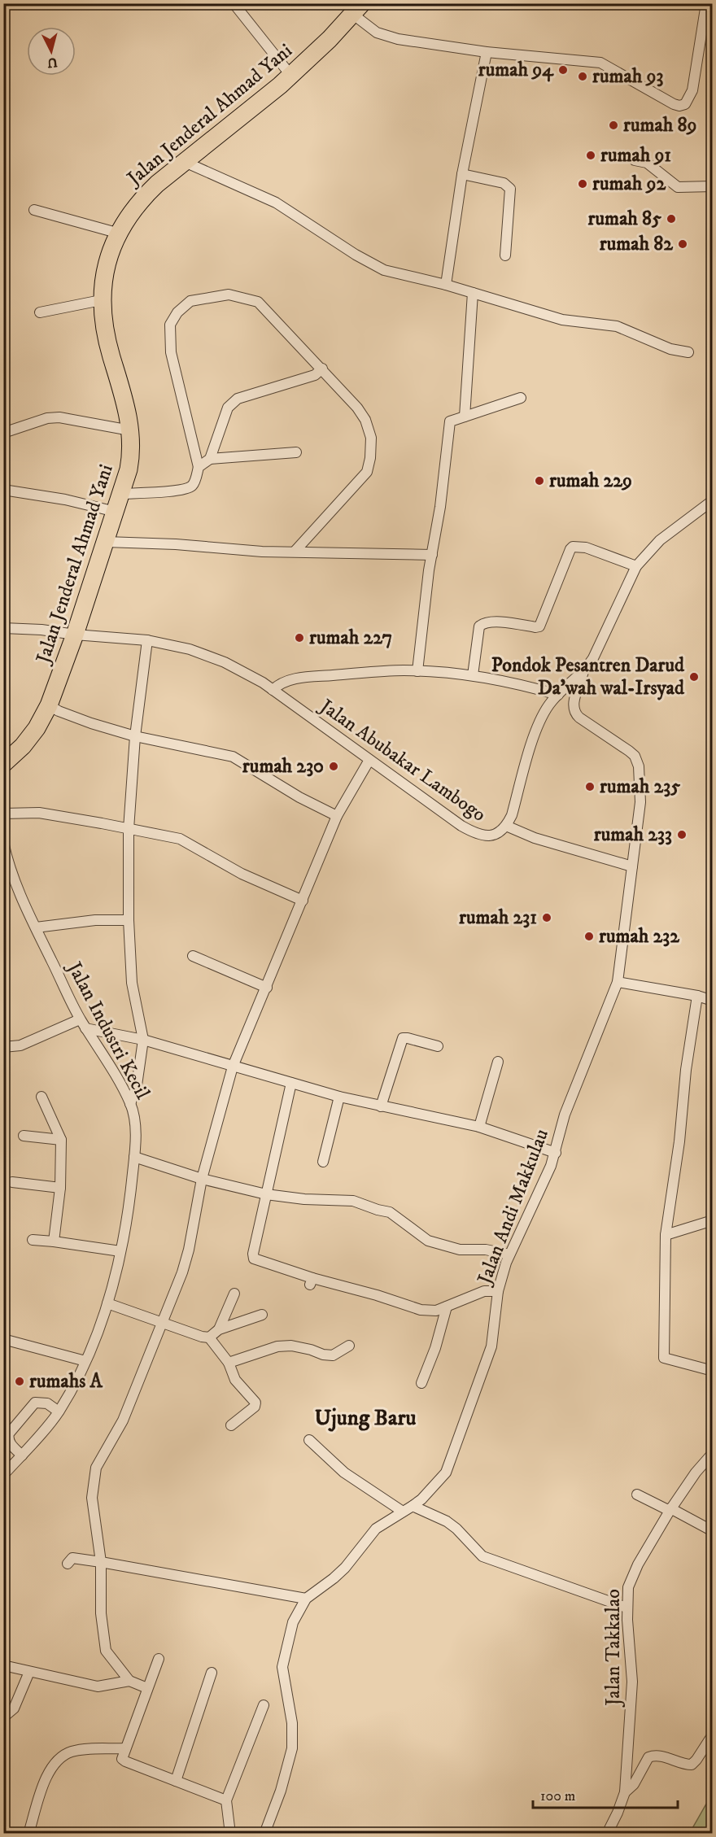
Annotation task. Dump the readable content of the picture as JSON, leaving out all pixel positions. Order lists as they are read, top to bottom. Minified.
{"streets":{"highway":["Jalan Jenderal Ahmad Yani"],"street":["Jalan Abubakar Lambogo","Jalan Industri Kecil","Jalan Andi Makkulau","Jalan Takkalao"]},"crossings":[["Jalan Jenderal Ahmad Yani","Jalan Abubakar Lambogo"],["Jalan Abubakar Lambogo","Jalan Andi Makkulau"]],"districts":["Ujung Baru"],"places":["rumah 94","rumah 93","rumah 89","rumah 91","rumah 92","rumah 85","rumah 82","rumah 229","rumah 227","Pondok Pesantren Darud Da'wah wal-Irsyad","rumah 230","rumah 235","rumah 233","rumah 231","rumah 232","rumahs A"],"scale_bar":"100 m","north":"bottom"}
